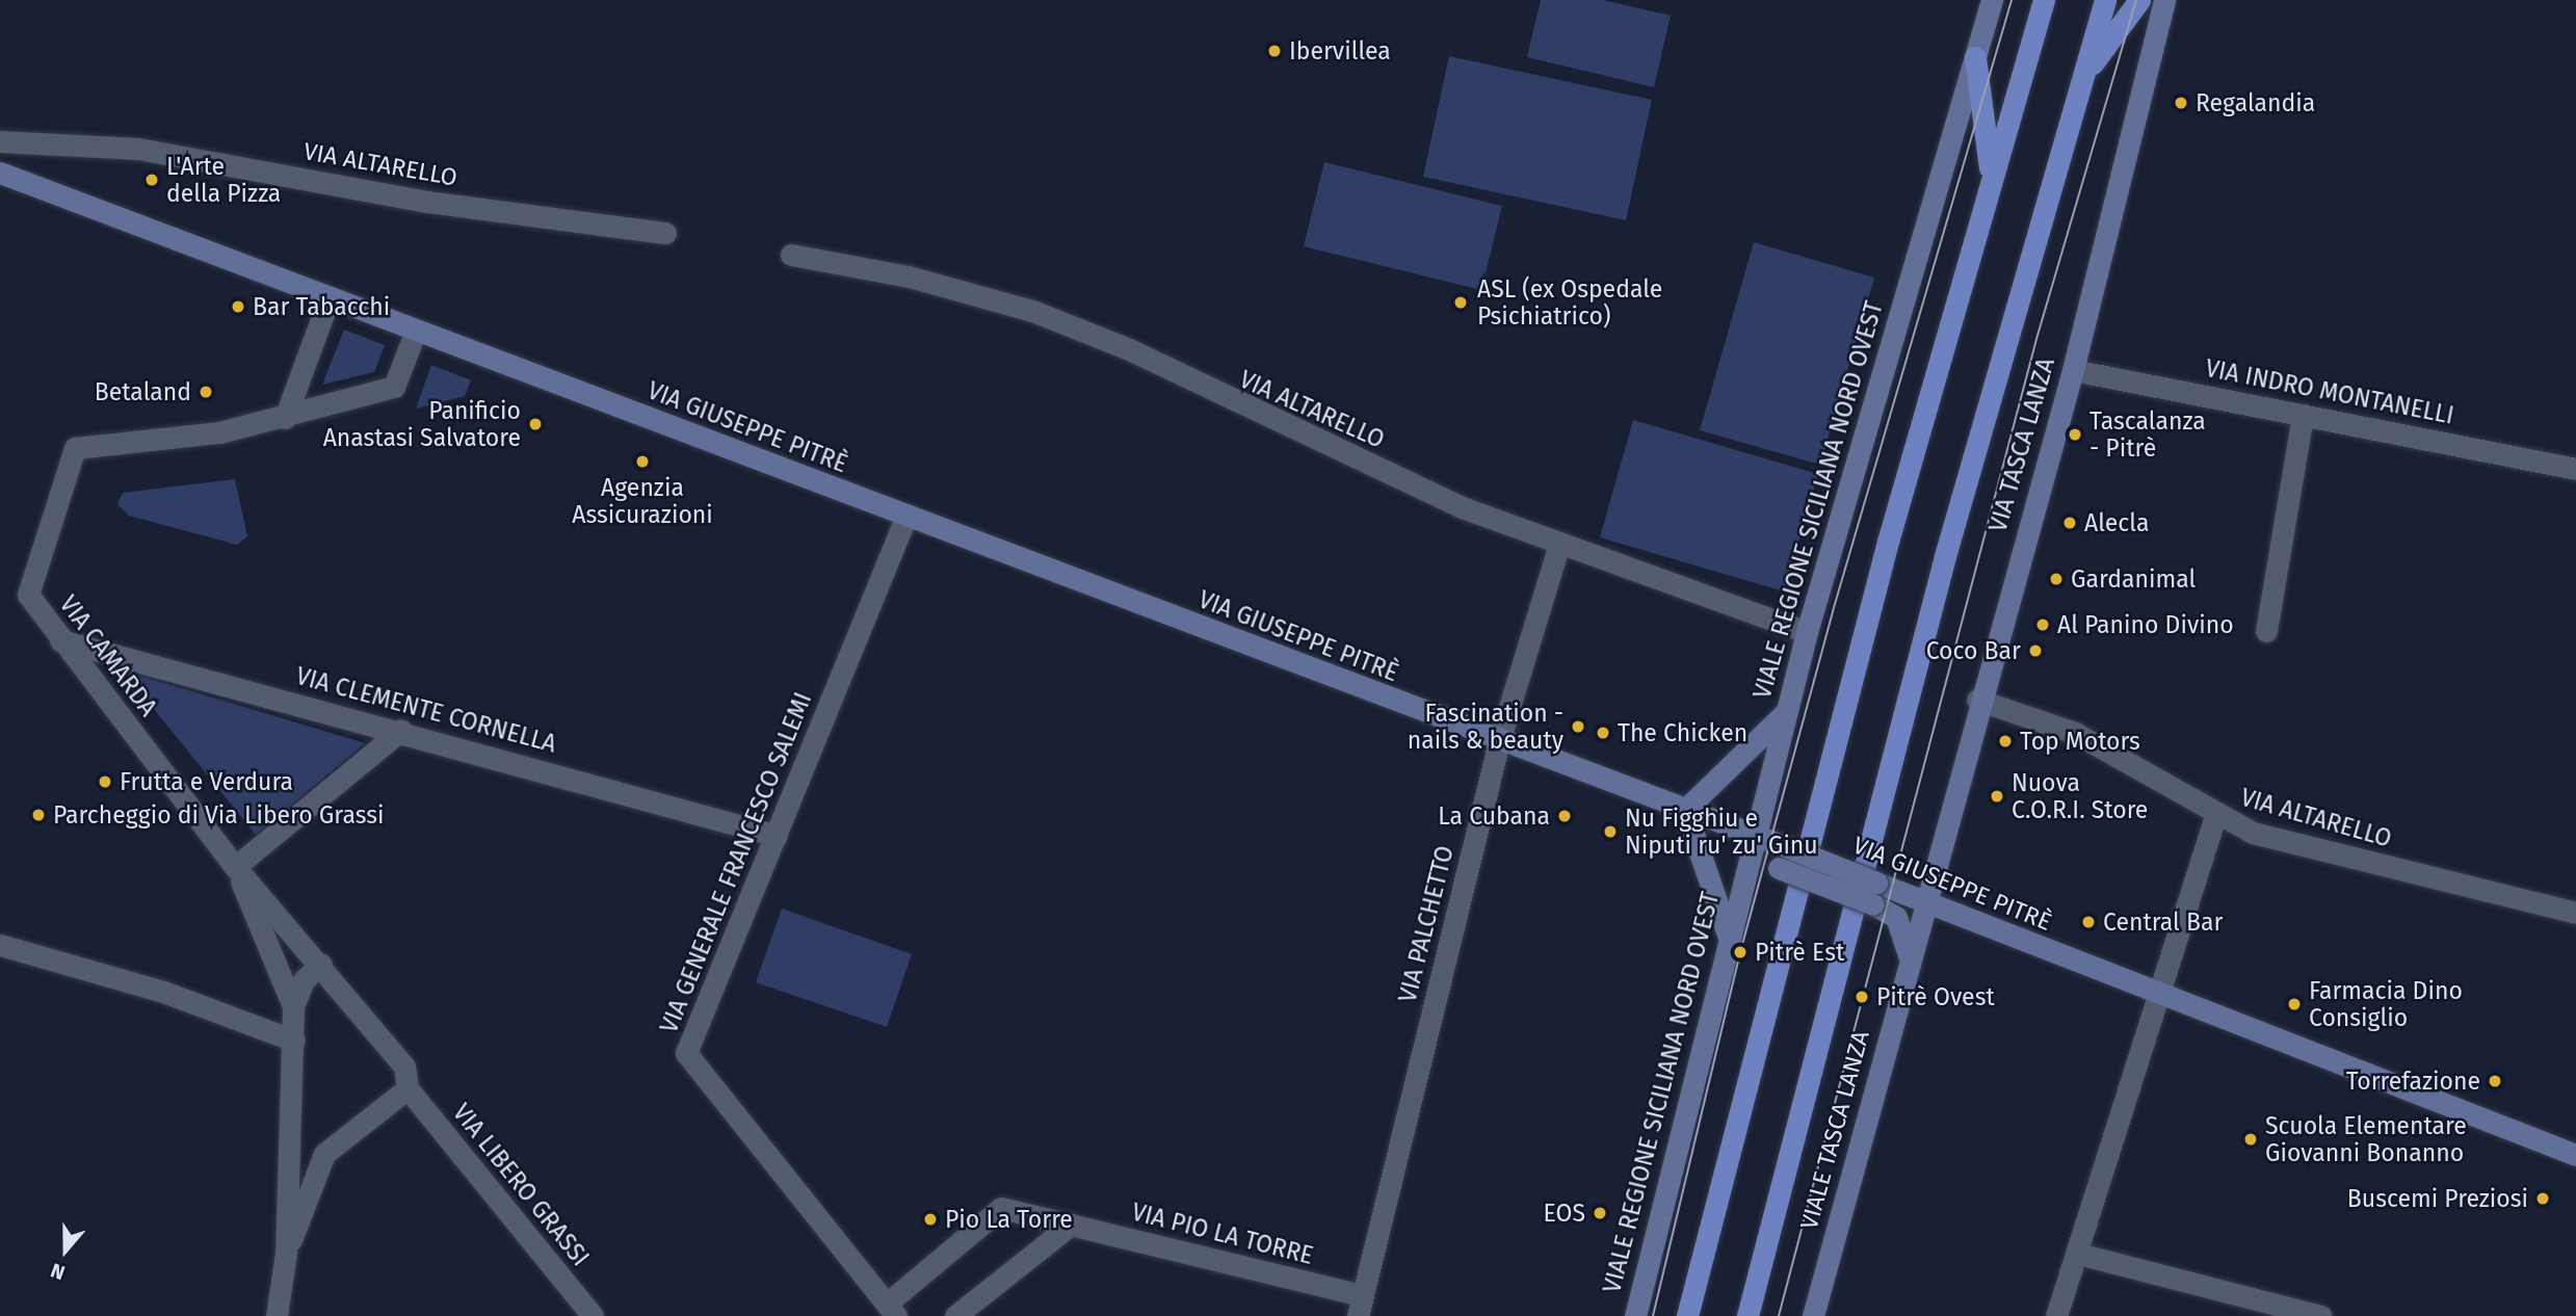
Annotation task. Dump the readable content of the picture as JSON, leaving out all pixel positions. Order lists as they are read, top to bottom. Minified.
{"streets":{"street":["VIA ALTARELLO","VIA INDRO MONTANELLI","VIA GIUSEPPE PITRÈ","VIA TASCA LANZA","VIALE REGIONE SICILIANA NORD OVEST","VIA CAMARDA","VIA CLEMENTE CORNELLA","VIA GENERALE FRANCESCO SALEMI","VIA PALCHETTO","VIALE TASCA LANZA","VIA LIBERO GRASSI","VIA PIO LA TORRE"]},"crossings":[["VIA ALTARELLO","VIA TASCA LANZA"],["VIA ALTARELLO","VIALE REGIONE SICILIANA NORD OVEST"],["VIA ALTARELLO","VIA PALCHETTO"],["VIA INDRO MONTANELLI","VIA TASCA LANZA"],["VIA GIUSEPPE PITRÈ","VIA TASCA LANZA"],["VIA GIUSEPPE PITRÈ","VIALE REGIONE SICILIANA NORD OVEST"],["VIA GIUSEPPE PITRÈ","VIA CAMARDA"],["VIA GIUSEPPE PITRÈ","VIA GENERALE FRANCESCO SALEMI"],["VIA GIUSEPPE PITRÈ","VIA PALCHETTO"],["VIA GIUSEPPE PITRÈ","VIALE TASCA LANZA"],["VIA CAMARDA","VIA CLEMENTE CORNELLA"],["VIA CAMARDA","VIA LIBERO GRASSI"],["VIA CLEMENTE CORNELLA","VIA GENERALE FRANCESCO SALEMI"],["VIA GENERALE FRANCESCO SALEMI","VIA PIO LA TORRE"],["VIA PALCHETTO","VIA PIO LA TORRE"]],"places":["Ibervillea","Regalandia","L'Arte della Pizza","ASL (ex Ospedale Psichiatrico)","Bar Tabacchi","Betaland","Panificio Anastasi Salvatore","Tascalanza - Pitrè","Agenzia Assicurazioni","Alecla","Gardanimal","Al Panino Divino","Coco Bar","Fascination - nails & beauty","The Chicken","Top Motors","Frutta e Verdura","Nuova C.O.R.I. Store","Parcheggio di Via Libero Grassi","La Cubana","Nu Figghiu e Niputi ru' zu' Ginu","Central Bar","Pitrè Est","Pitrè Ovest","Farmacia Dino Consiglio","Torrefazione","Scuola Elementare Giovanni Bonanno","Buscemi Preziosi","EOS","Pio La Torre"],"north":"bottom"}
